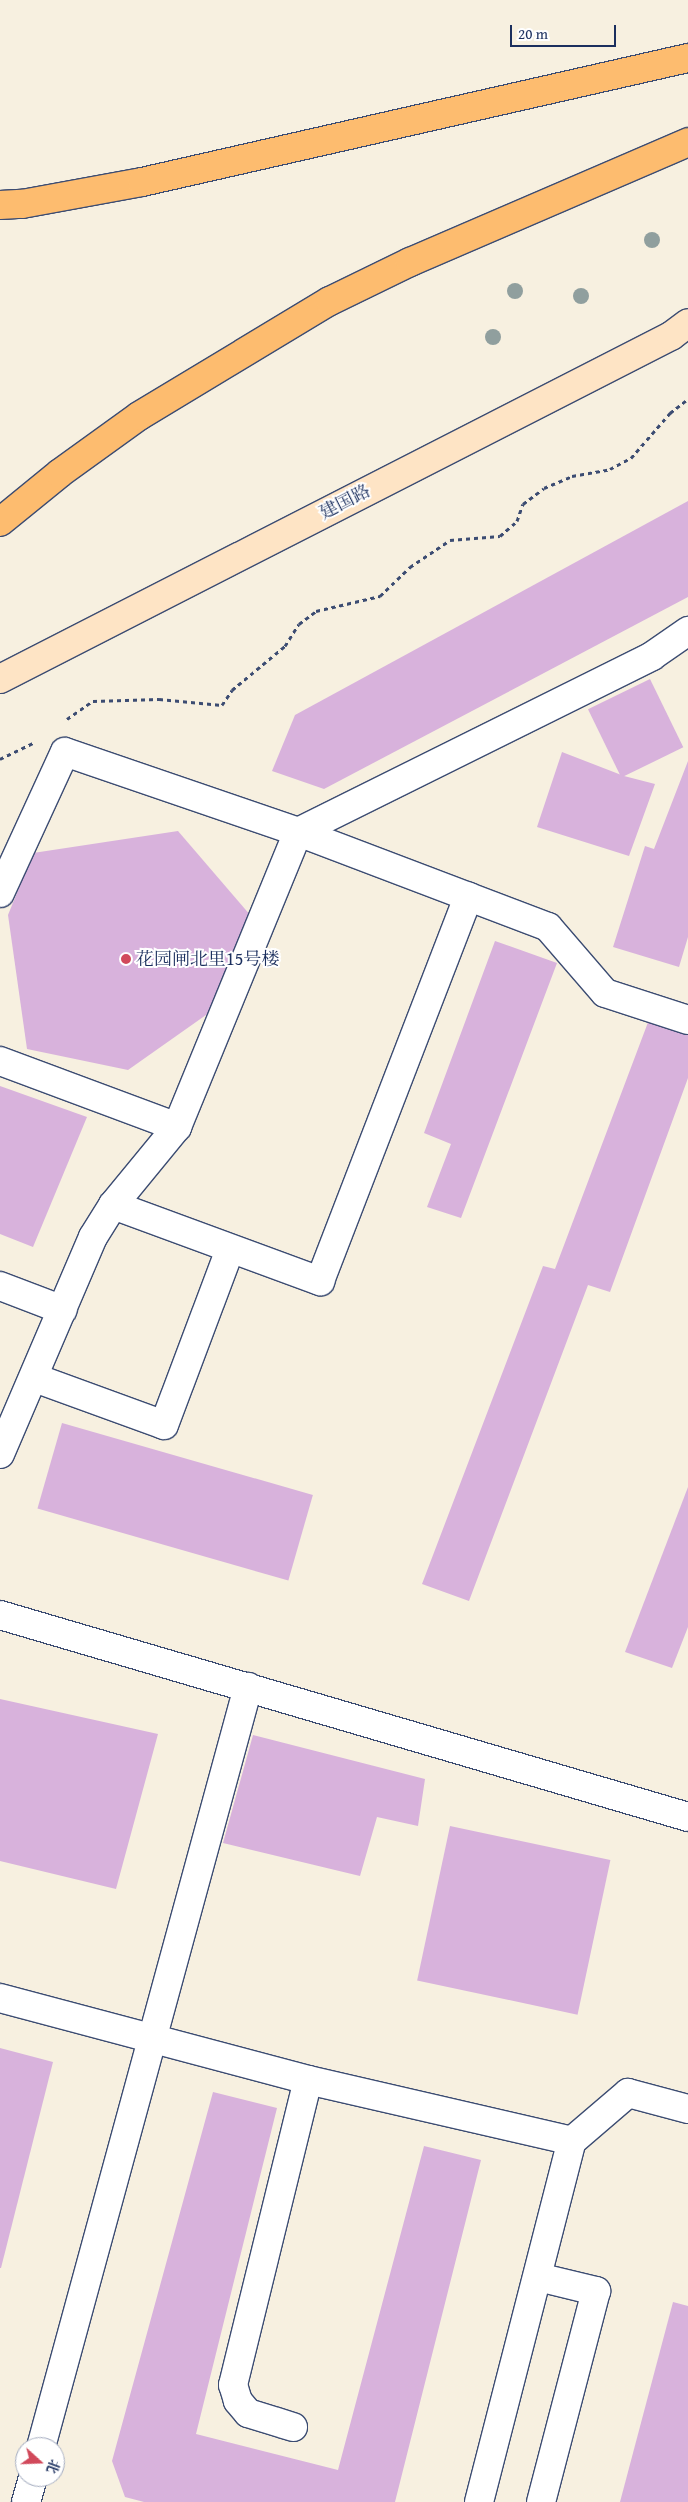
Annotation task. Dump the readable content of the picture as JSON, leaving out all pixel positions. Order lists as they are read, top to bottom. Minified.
{"streets":{"main road":["建国路"]},"places":["花园闸北里15号楼"],"scale_bar":"20 m","north":"right"}
